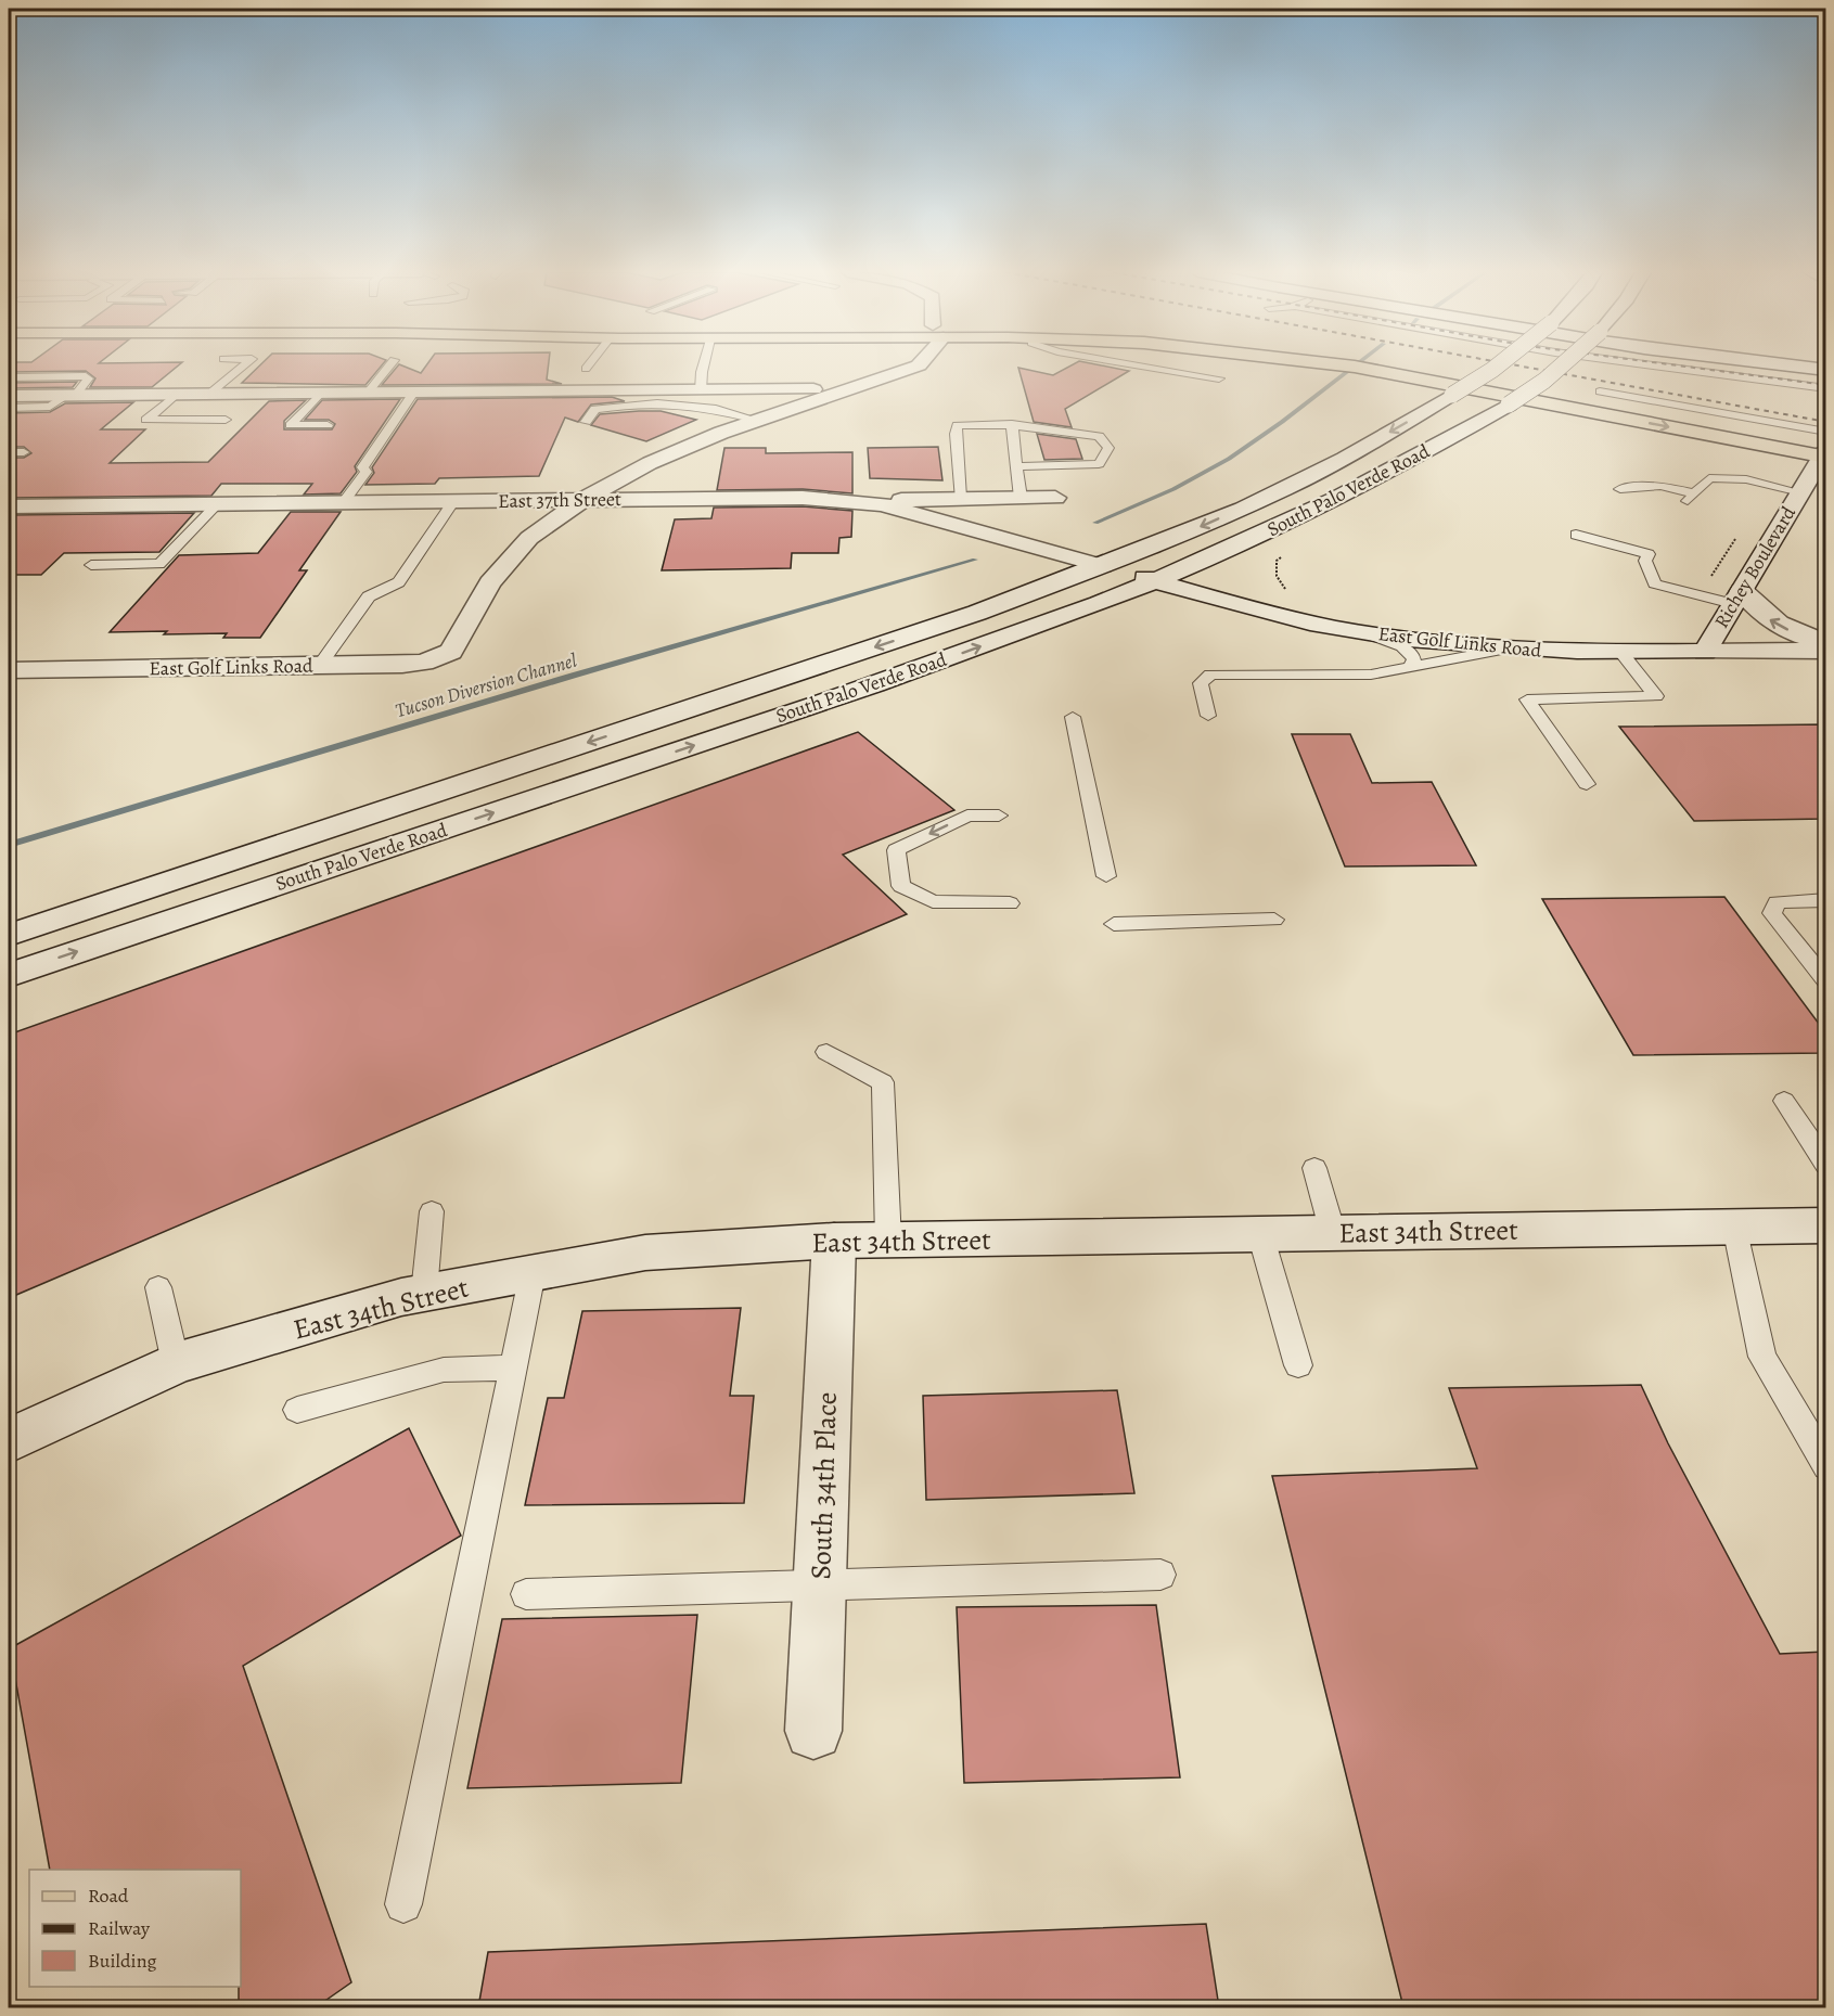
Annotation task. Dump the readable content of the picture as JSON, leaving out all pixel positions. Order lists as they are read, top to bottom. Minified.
{"streets":{"street":["South Palo Verde Road","East 37th Street","Richey Boulevard","East Golf Links Road","East 34th Street","South 34th Place"]},"crossings":[["South Palo Verde Road","East 37th Street"],["South Palo Verde Road","East Golf Links Road"],["East 37th Street","East Golf Links Road"],["Richey Boulevard","East Golf Links Road"],["East 34th Street","South 34th Place"]],"water":["Tucson Diversion Channel"],"legend":["Road","Railway","Building"]}
